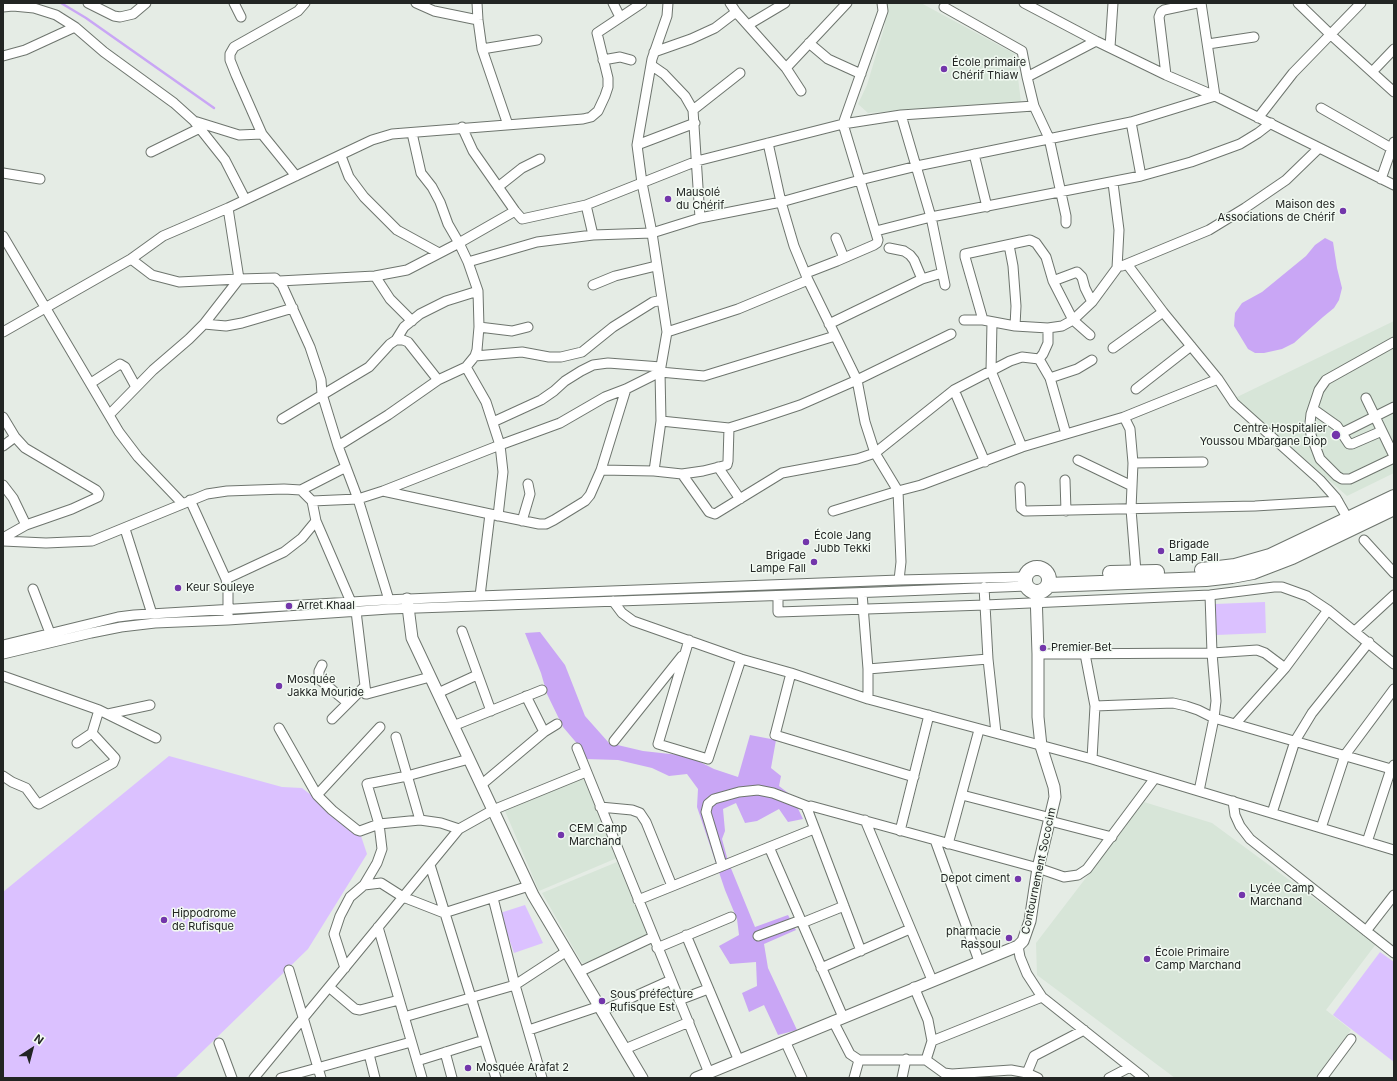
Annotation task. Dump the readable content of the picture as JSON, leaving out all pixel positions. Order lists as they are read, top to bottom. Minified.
{"streets":{"street":["Contournement Sococim"]},"places":["École primaire Chérif Thiaw","Mausolé du Chérif","Maison des Associations de Chérif","Centre Hospitalier Youssou Mbargane Diop","École Jang Jubb Tekki","Brigade Lamp Fall","Brigade Lampe Fall","Keur Souleye","Arret Khaal","Premier Bet","Mosquée Jakka Mouride","CEM Camp Marchand","Depot ciment","Lycée Camp Marchand","Hippodrome de Rufisque","pharmacie Rassoul","École Primaire Camp Marchand","Sous préfecture Rufisque Est","Mosquée Arafat 2"],"north":"top right"}
